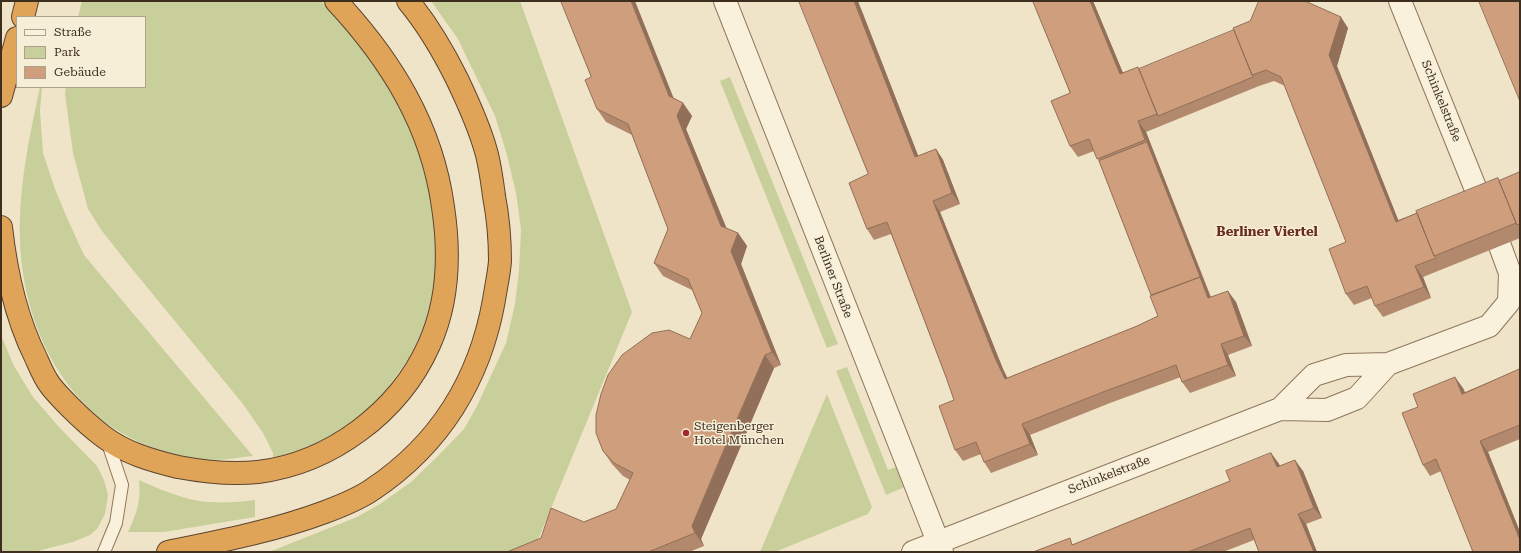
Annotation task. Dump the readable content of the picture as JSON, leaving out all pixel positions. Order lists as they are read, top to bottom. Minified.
{"streets":{"street":["Schinkelstraße","Berliner Straße"]},"crossings":[["Schinkelstraße","Berliner Straße"]],"districts":["Berliner Viertel"],"places":["Steigenberger Hotel München"],"legend":["Straße","Park","Gebäude"]}
